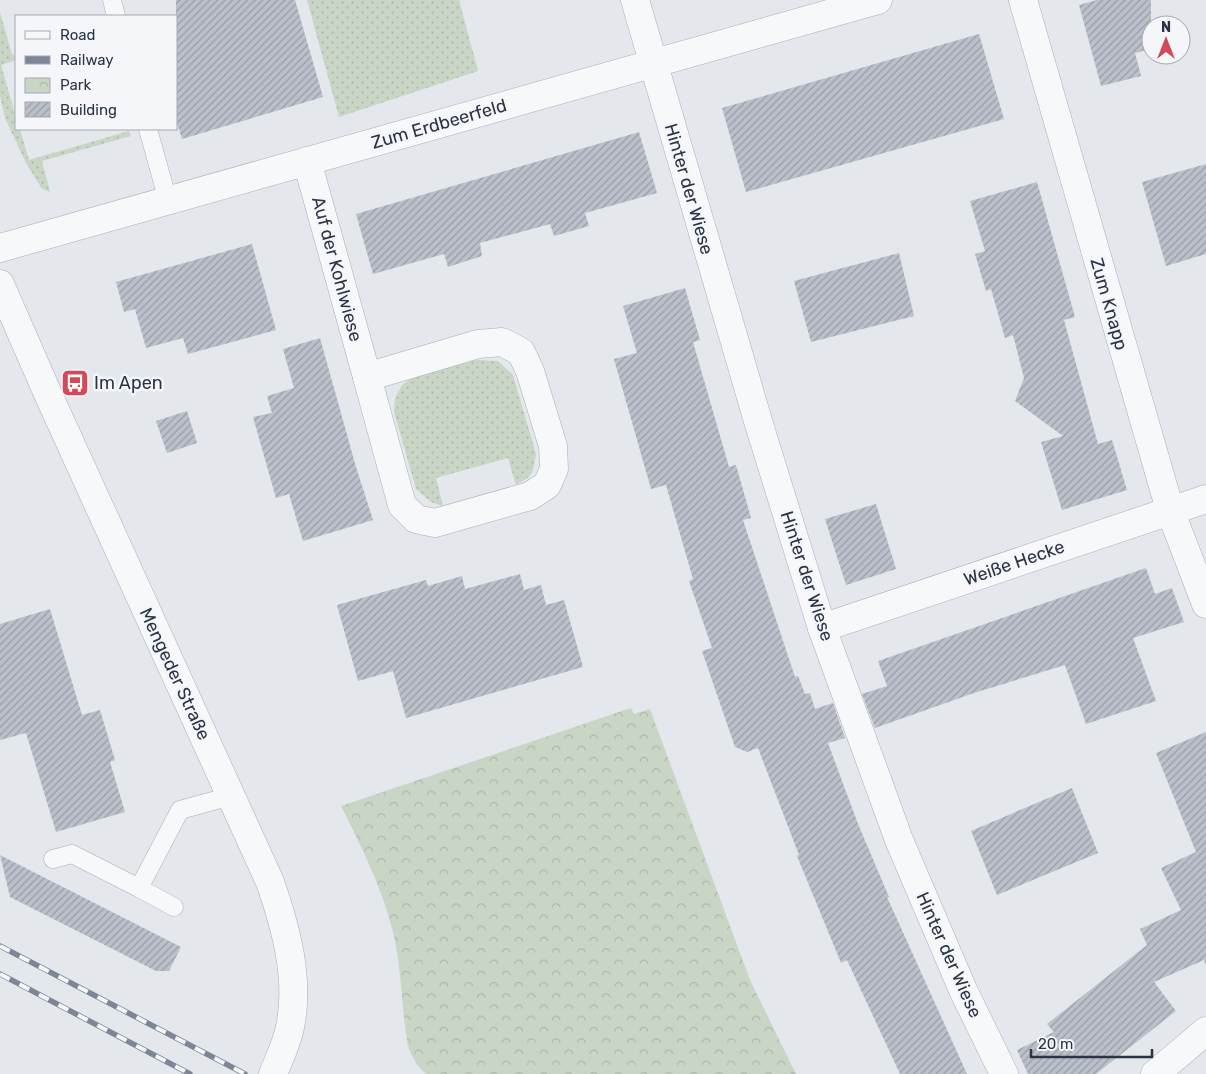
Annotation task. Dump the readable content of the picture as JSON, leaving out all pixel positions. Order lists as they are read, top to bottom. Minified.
{"streets":{"street":["Zum Erdbeerfeld","Hinter der Wiese","Auf der Kohlwiese","Zum Knapp","Weiße Hecke","Mengeder Straße"]},"crossings":[["Zum Erdbeerfeld","Hinter der Wiese"],["Zum Erdbeerfeld","Auf der Kohlwiese"],["Hinter der Wiese","Weiße Hecke"],["Zum Knapp","Weiße Hecke"]],"places":{"bus stop":["Im Apen"]},"legend":["Road","Railway","Park","Building"],"scale_bar":"20 m","north":"top"}
